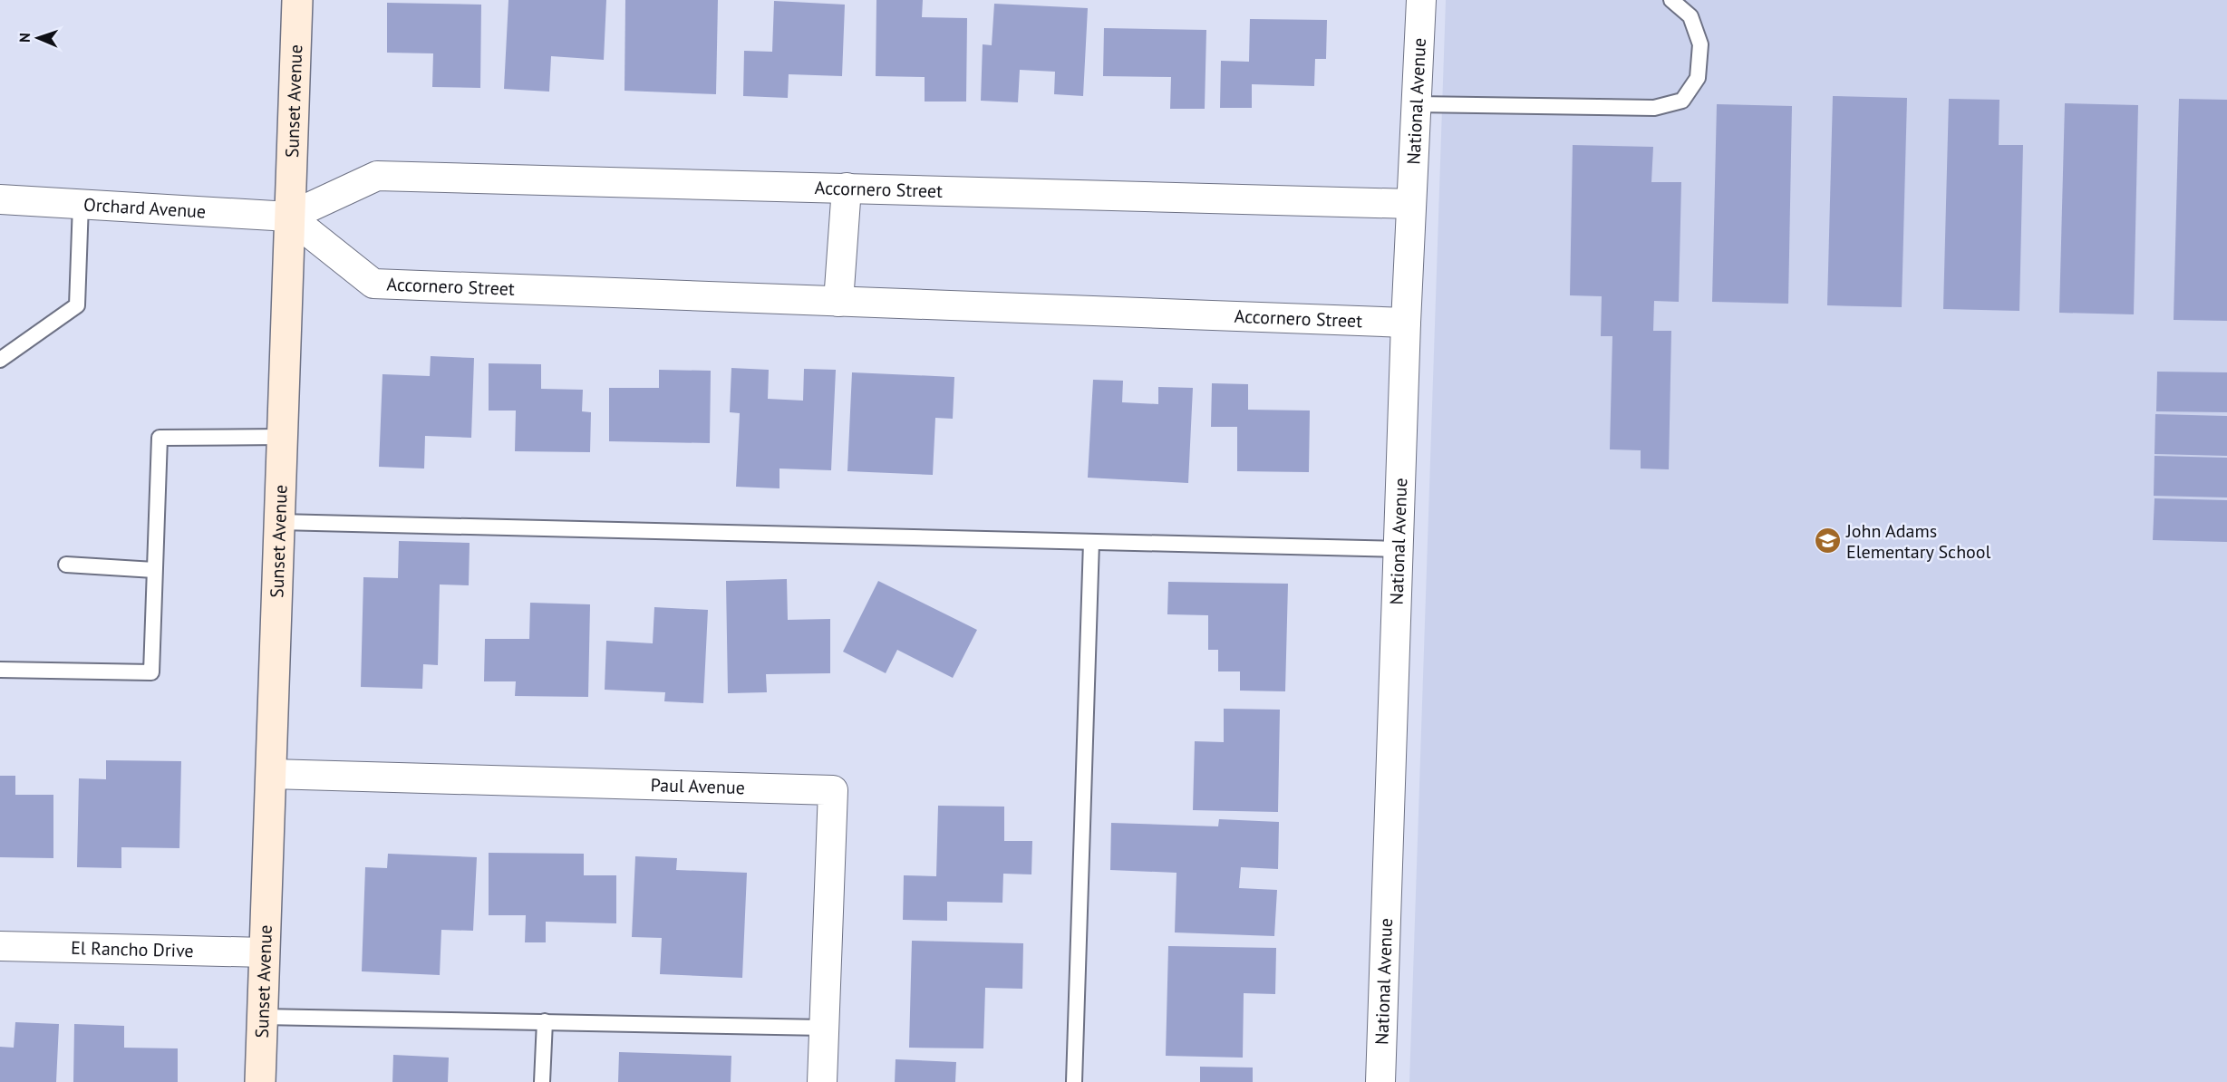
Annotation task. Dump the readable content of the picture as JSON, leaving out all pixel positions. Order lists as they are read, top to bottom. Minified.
{"streets":{"main road":["Sunset Avenue"],"street":["National Avenue","Accornero Street","Orchard Avenue","Paul Avenue","El Rancho Drive"]},"crossings":[["Sunset Avenue","Accornero Street"],["Sunset Avenue","Orchard Avenue"],["Sunset Avenue","Paul Avenue"],["Sunset Avenue","El Rancho Drive"],["National Avenue","Accornero Street"],["Accornero Street","Orchard Avenue"]],"places":{"school or university":["John Adams Elementary School"]},"north":"left"}
